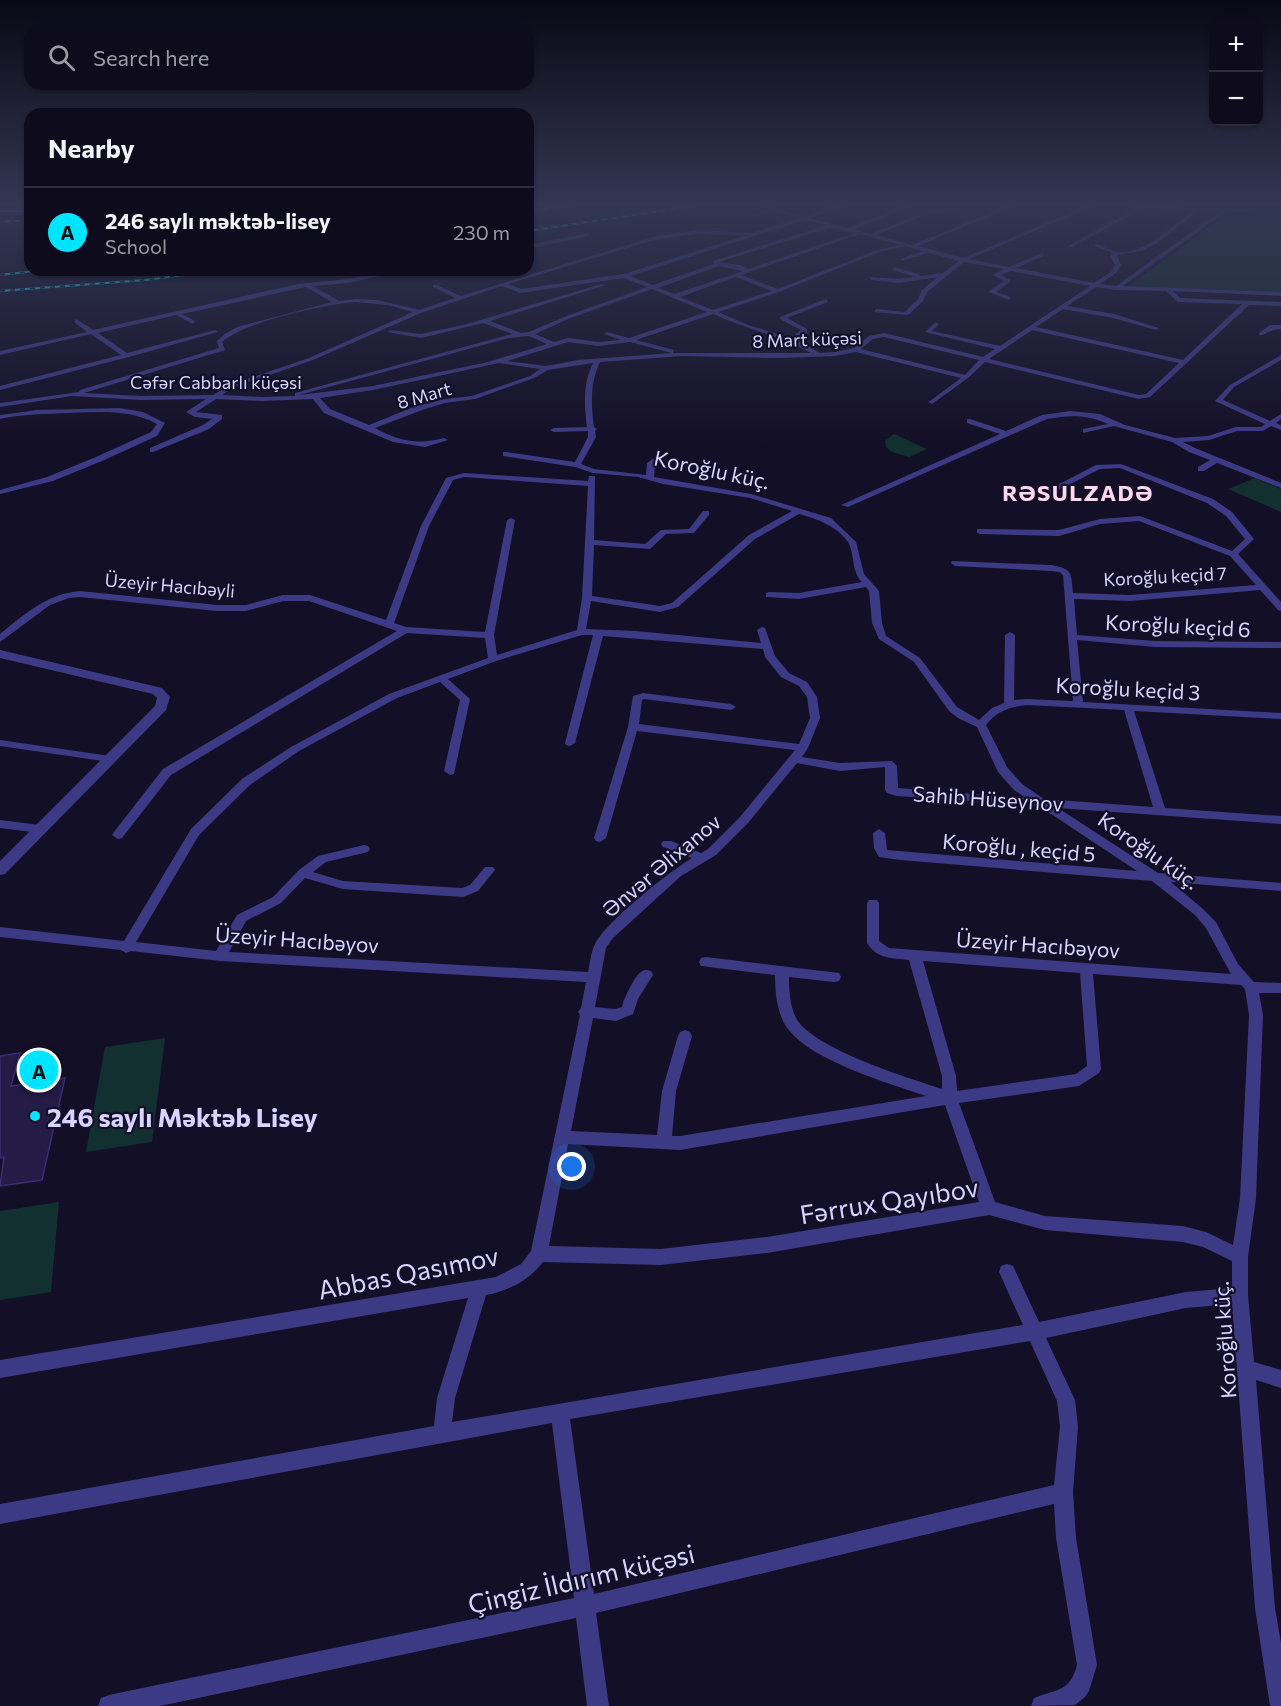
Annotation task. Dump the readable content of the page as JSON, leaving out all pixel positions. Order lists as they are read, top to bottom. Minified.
{"streets":{"street":["8 Mart küçəsi","Cəfər Cabbarlı küçəsi","8 Mart","Koroğlu küç.","Koroğlu keçid 7","Üzeyir Hacıbəyli","Koroğlu keçid 6","Koroğlu keçid 3","Sahib Hüseynov","Koroğlu , keçid 5","Ənvər Əlixanov","Üzeyir Hacıbəyov","Fərrux Qayıbov","Abbas Qasımov","Çingiz İldırım küçəsi"]},"crossings":[["8 Mart küçəsi","Cəfər Cabbarlı küçəsi"],["8 Mart küçəsi","8 Mart"],["Koroğlu küç.","Sahib Hüseynov"],["Koroğlu küç.","Koroğlu , keçid 5"],["Koroğlu küç.","Üzeyir Hacıbəyov"],["Koroğlu küç.","Fərrux Qayıbov"],["Sahib Hüseynov","Ənvər Əlixanov"],["Ənvər Əlixanov","Üzeyir Hacıbəyov"],["Fərrux Qayıbov","Abbas Qasımov"]],"districts":["RƏSULZADƏ"],"places":["246 saylı Məktəb Lisey"],"page":{"map_buttons":["+","−"],"search":"Search here","heading":"Nearby","list":[{"mark":"A","name":"246 saylı məktəb-lisey","note":"School","value":"230 m"}],"pins":"A"}}
